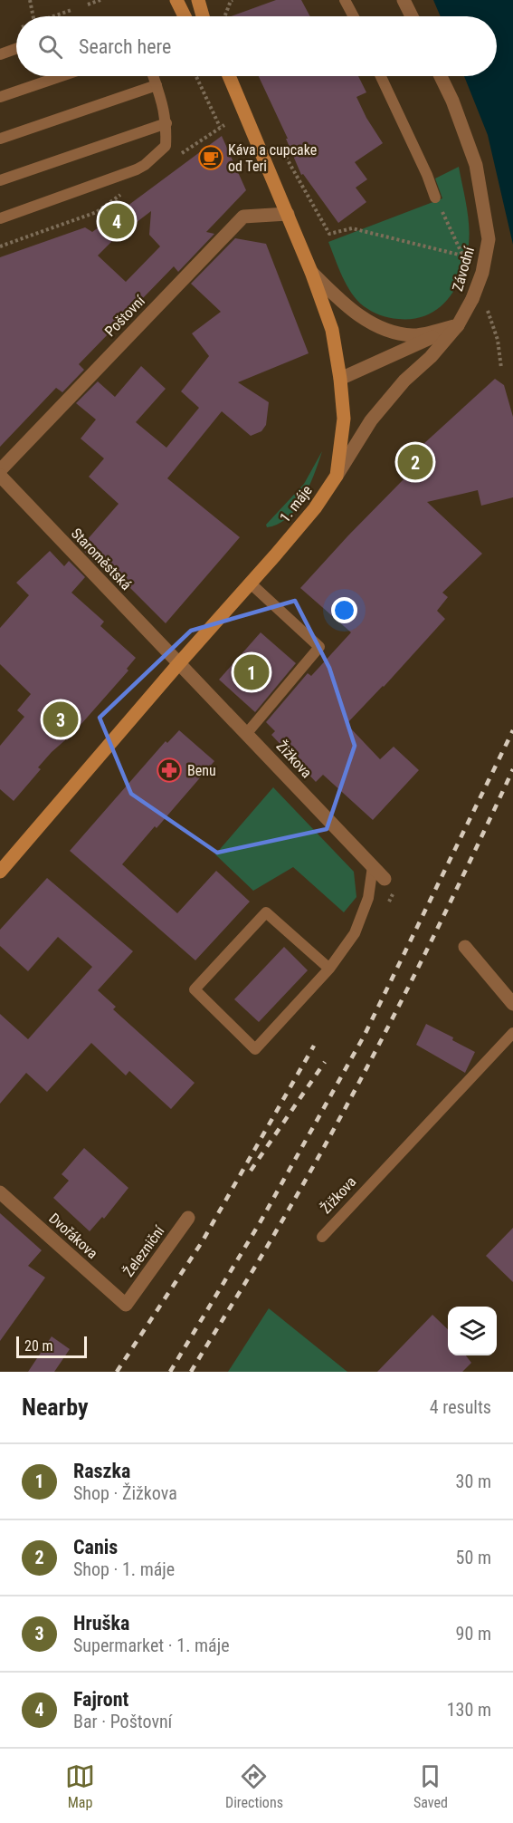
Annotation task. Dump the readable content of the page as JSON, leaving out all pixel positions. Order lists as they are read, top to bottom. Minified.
{"streets":{"main road":["1. máje"],"street":["Závodní","Poštovní","Staroměstská","Žižkova","Dvořákova","Železniční"]},"crossings":[["Závodní","1. máje"],["Poštovní","1. máje"],["1. máje","Staroměstská"],["1. máje","Žižkova"],["Staroměstská","Žižkova"],["Dvořákova","Železniční"]],"places":{"cafe":["Káva a cupcake od Teri"],"pharmacy":["Benu"]},"scale_bar":"20 m","page":{"search":"Search here","pins":["4","2","1","3"],"scale":"20 m","heading":["Nearby","4 results"],"list":[{"mark":"1","name":"Raszka","note":"Shop · Žižkova","value":"30 m"},{"mark":"2","name":"Canis","note":"Shop · 1. máje","value":"50 m"},{"mark":"3","name":"Hruška","note":"Supermarket · 1. máje","value":"90 m"},{"mark":"4","name":"Fajront","note":"Bar · Poštovní","value":"130 m"}],"nav":["Map","Directions","Saved"]}}
